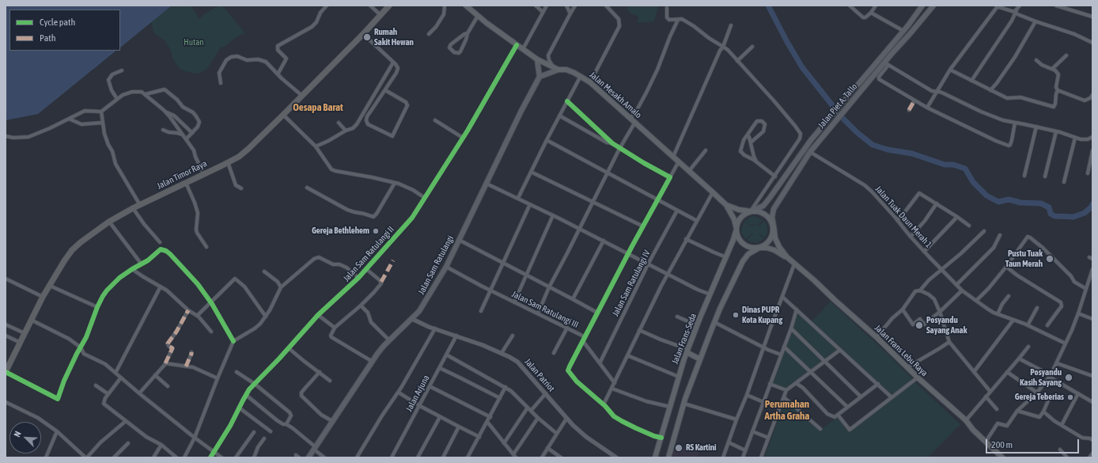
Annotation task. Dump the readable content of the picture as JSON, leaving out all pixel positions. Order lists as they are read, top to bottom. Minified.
{"streets":{"highway":["Jalan Timor Raya"],"main road":["Jalan Mesakh Amalo","Jalan Piet A. Tallo","Jalan Sam Ratulangi","Jalan Frans-Seda","Jalan Frans Lebu Raya"],"street":["Jalan Tuak Daun Merah 1","Jalan Sam Ratulangi II","Jalan Sam Ratulangi IV","Jalan Sam Ratulangi III","Jalan Patriot","Jalan Arjuna"]},"crossings":[["Jalan Mesakh Amalo","Jalan Piet A. Tallo"],["Jalan Mesakh Amalo","Jalan Sam Ratulangi II"],["Jalan Mesakh Amalo","Jalan Frans-Seda"],["Jalan Mesakh Amalo","Jalan Frans Lebu Raya"],["Jalan Piet A. Tallo","Jalan Tuak Daun Merah 1"],["Jalan Piet A. Tallo","Jalan Frans-Seda"],["Jalan Piet A. Tallo","Jalan Frans Lebu Raya"],["Jalan Sam Ratulangi","Jalan Sam Ratulangi III"],["Jalan Sam Ratulangi","Jalan Patriot"],["Jalan Sam Ratulangi III","Jalan Frans-Seda"],["Jalan Frans-Seda","Jalan Frans Lebu Raya"],["Jalan Patriot","Jalan Arjuna"]],"districts":["Oesapa Barat","Perumahan Artha Graha"],"parks":["Hutan"],"places":["Rumah Sakit Hewan","Gereja Bethlehem","Pustu Tuak Taun Merah","Dinas PUPR Kota Kupang","Posyandu Sayang Anak","Posyandu Kasih Sayang","Gereja Teberias","RS Kartini"],"legend":["Cycle path","Path"],"scale_bar":"200 m","north":"top left"}
